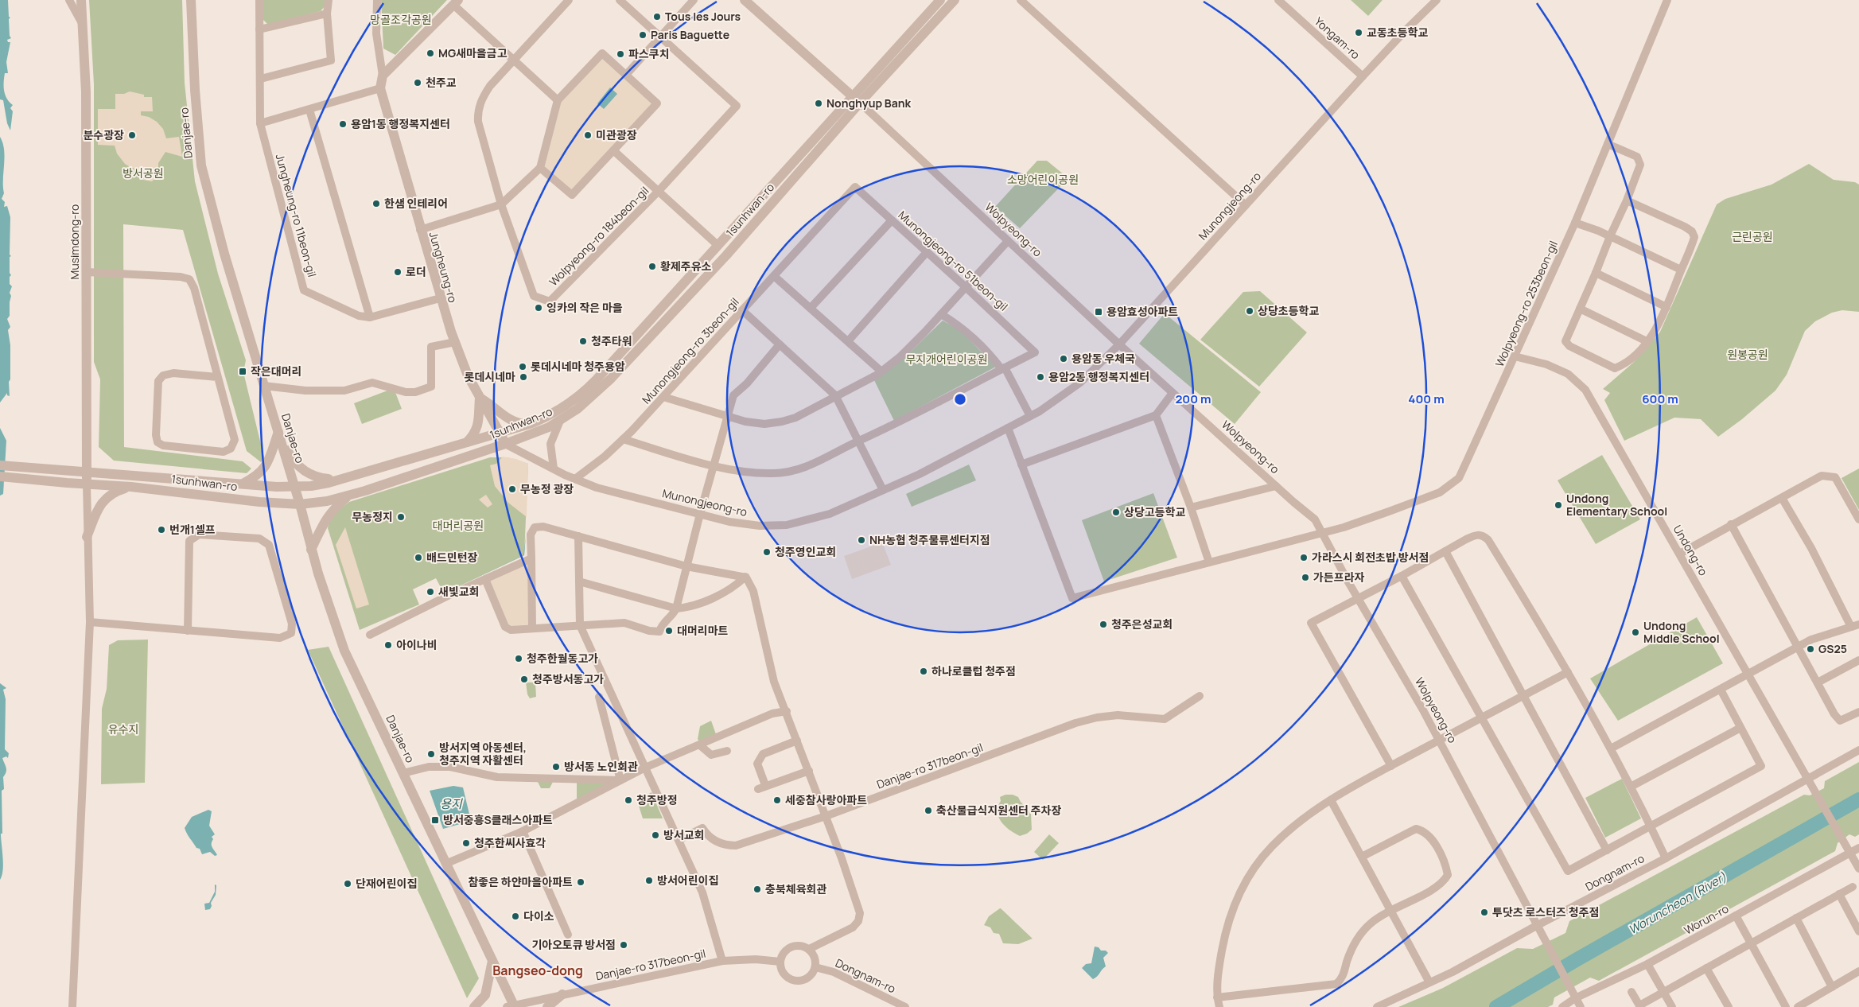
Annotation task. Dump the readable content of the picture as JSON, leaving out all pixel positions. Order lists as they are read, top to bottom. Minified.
{"streets":{"street":["Yongam-ro","Danjae-ro","Munongjeong-ro","1sunhwan-ro","Jungheung-ro 11beon-gil","Wolpyeong-ro","Wolpyeong-ro 184beon-gil","Musimdong-ro","Munongjeong-ro 51beon-gil","Jungheung-ro","Wolpyeong-ro 253beon-gil","Munongjeong-ro 3beon-gil","Undong-ro","Danjae-ro 317beon-gil","Dongnam-ro","Worun-ro"]},"crossings":[["Yongam-ro","Munongjeong-ro"],["Danjae-ro","1sunhwan-ro"],["Danjae-ro","Danjae-ro 317beon-gil"],["Munongjeong-ro","1sunhwan-ro"],["Munongjeong-ro","Wolpyeong-ro"],["Munongjeong-ro","Jungheung-ro"],["Munongjeong-ro","Munongjeong-ro 3beon-gil"],["1sunhwan-ro","Wolpyeong-ro"],["1sunhwan-ro","Musimdong-ro"],["1sunhwan-ro","Jungheung-ro"],["Wolpyeong-ro","Wolpyeong-ro 253beon-gil"],["Wolpyeong-ro","Dongnam-ro"],["Wolpyeong-ro","Worun-ro"],["Munongjeong-ro 51beon-gil","Munongjeong-ro 3beon-gil"],["Wolpyeong-ro 253beon-gil","Undong-ro"],["Undong-ro","Dongnam-ro"],["Undong-ro","Worun-ro"],["Danjae-ro 317beon-gil","Dongnam-ro"]],"districts":["Bangseo-dong"],"water":["용지","Woruncheon (River)"],"parks":["망골조각공원","방서공원","소망어린이공원","근린공원","원봉공원","무지개어린이공원","대머리공원","유수지"],"places":{"other":["Tous les Jours","교동초등학교","Paris Baguette","MG새마을금고","파스쿠치","천주교","Nonghyup Bank","용암1동 행정복지센터","분수광장","미관광장","한샘 인테리어","황제주유소","로더","잉카의 작은 마을","상당초등학교","청주타워","용암동 우체국","롯데시네마 청주용암","롯데시네마","용암2동 행정복지센터","무농정 광장","Undong Elementary School","상당고등학교","무농정지","번개1셀프","NH농협 청주물류센터지점","청주영인교회","배드민턴장","가라스시 회전초밥 방서점","가든프라자","새빛교회","청주은성교회","대머리마트","Undong Middle School","아이나비","GS25","청주한월동고가","하나로클럽 청주점","청주방서동고가","방서지역 아동센터, 청주지역 자활센터","방서동 노인회관","청주방정","세중참사랑아파트","축산물급식지원센터 주차장","방서교회","청주한씨사효각","방서어린이집","참좋은 하얀마을아파트","단재어린이집","충북체육회관","투닷츠 로스터즈 청주점","다이소","기아오토큐 방서점"],"transit":["용암효성아파트","작은대머리","방서중흥S클래스아파트"]},"rings":["200 m","400 m","600 m"]}
